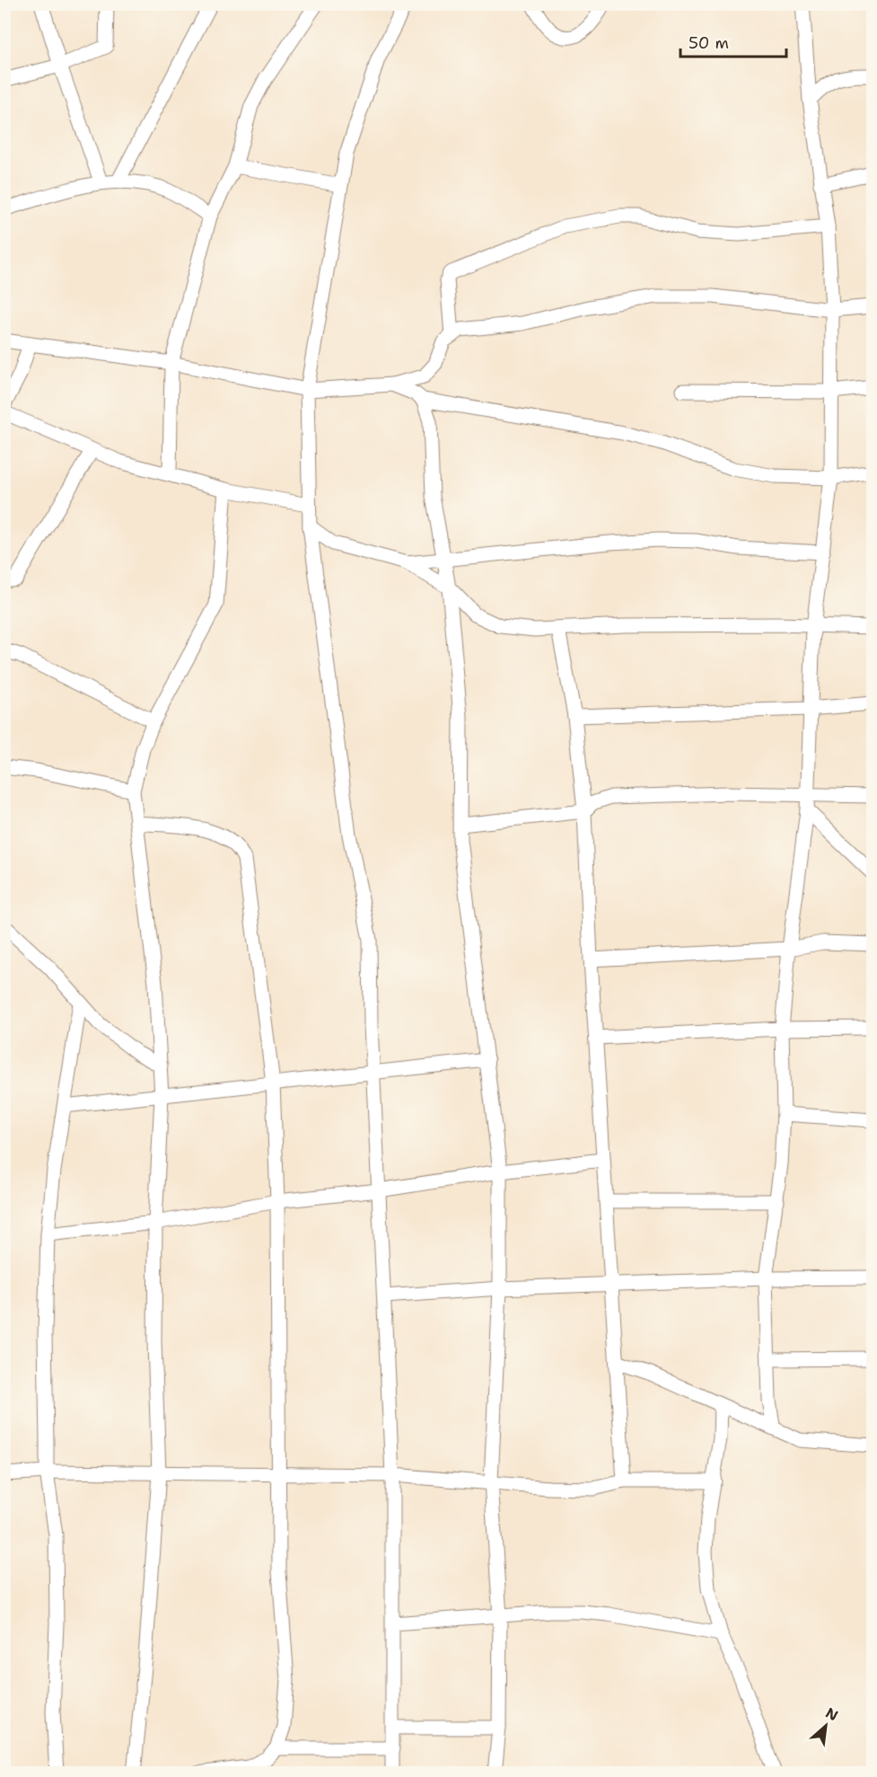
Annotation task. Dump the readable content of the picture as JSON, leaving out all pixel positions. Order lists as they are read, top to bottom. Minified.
{"scale_bar":"50 m","north":"top right"}
